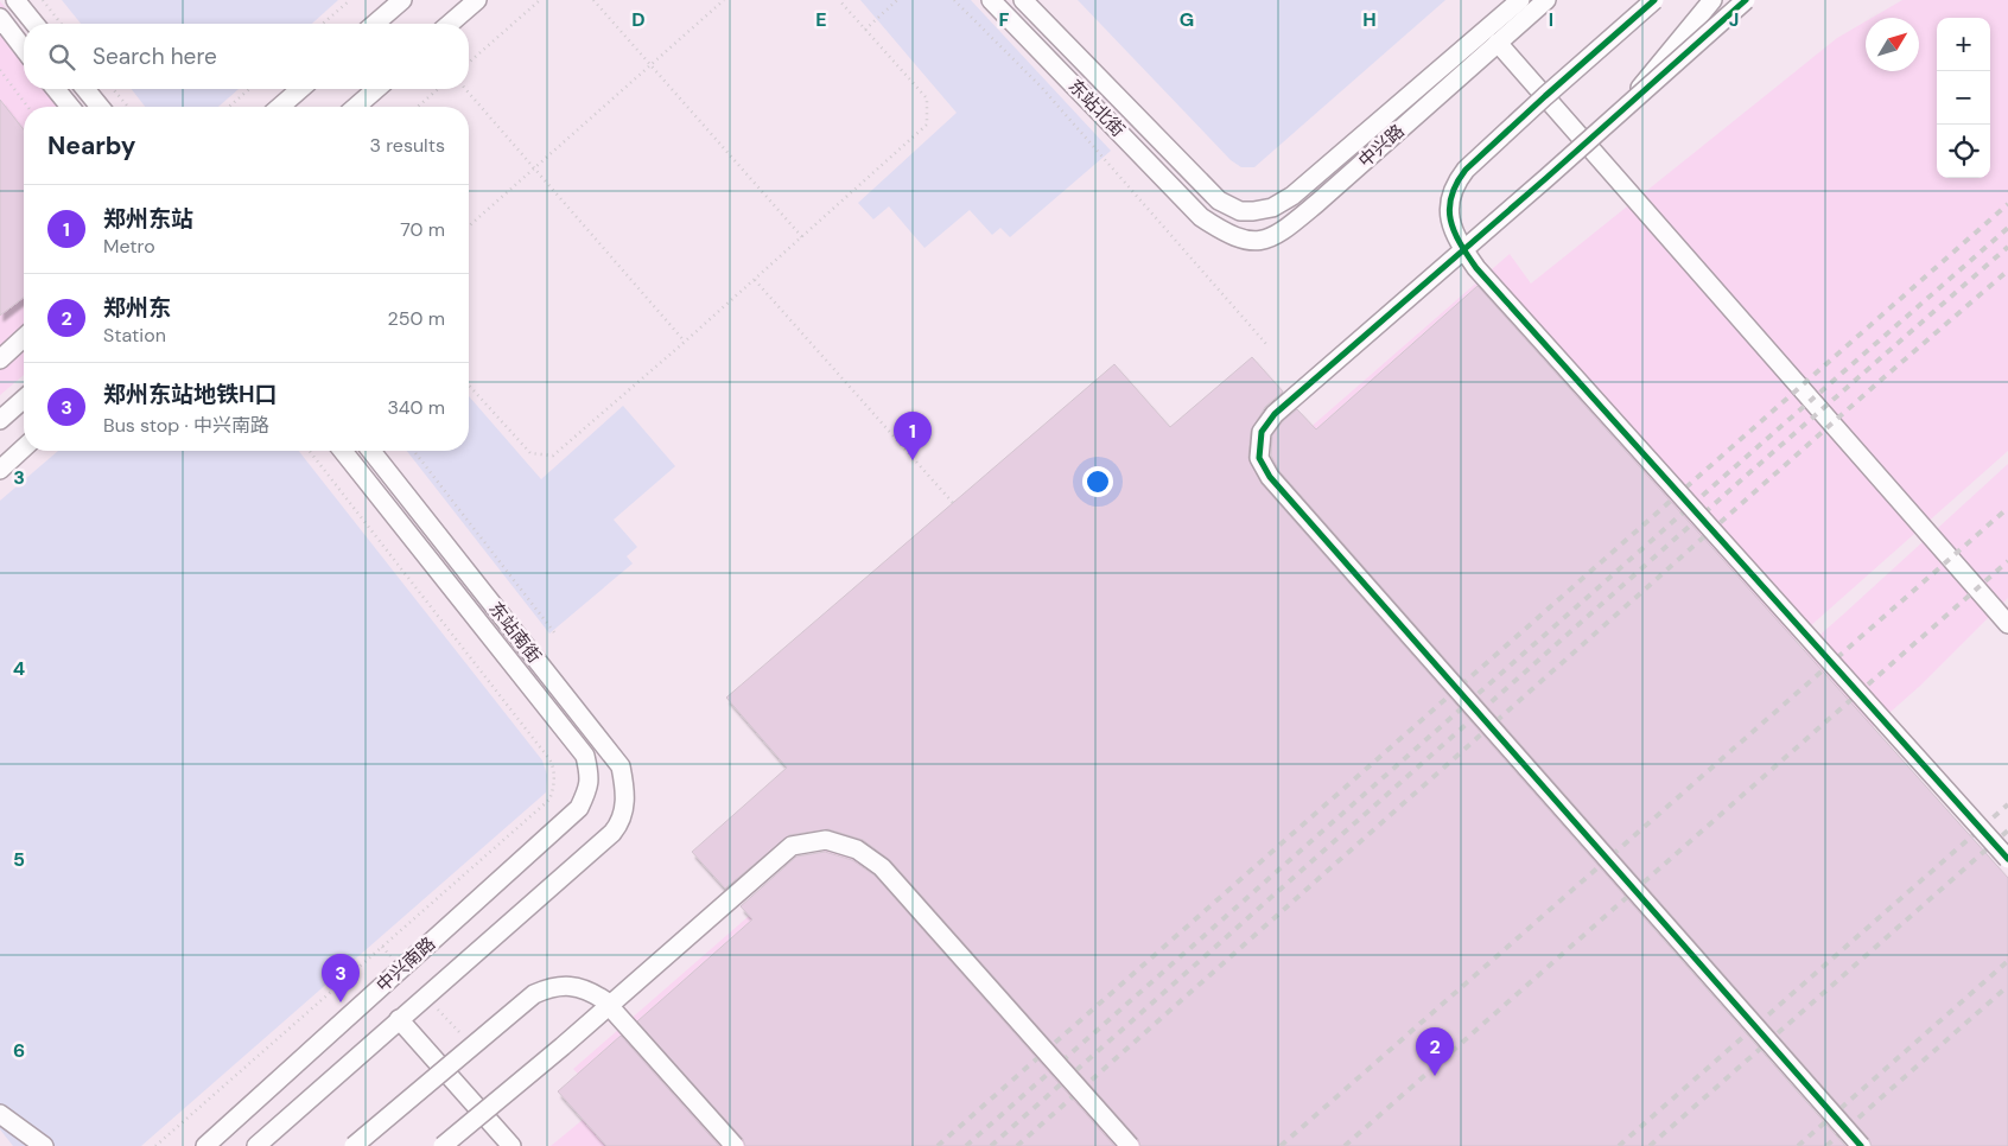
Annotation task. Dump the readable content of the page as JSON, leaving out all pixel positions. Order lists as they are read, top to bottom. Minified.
{"streets":{"street":["东站北街","中兴路","东站南街","中兴南路"]},"crossings":[["东站北街","中兴路"],["东站南街","中兴南路"]],"north":"top right","page":{"map_buttons":["+","−"],"search":"Search here","heading":["Nearby","3 results"],"list":[{"mark":"1","name":"郑州东站","note":"Metro","value":"70 m"},{"mark":"2","name":"郑州东","note":"Station","value":"250 m"},{"mark":"3","name":"郑州东站地铁H口","note":"Bus stop · 中兴南路","value":"340 m"}],"pins":["1","3","2"]},"grid":{"columns":["D","E","F","G","H","I","J"],"rows":["3","4","5","6"]}}
